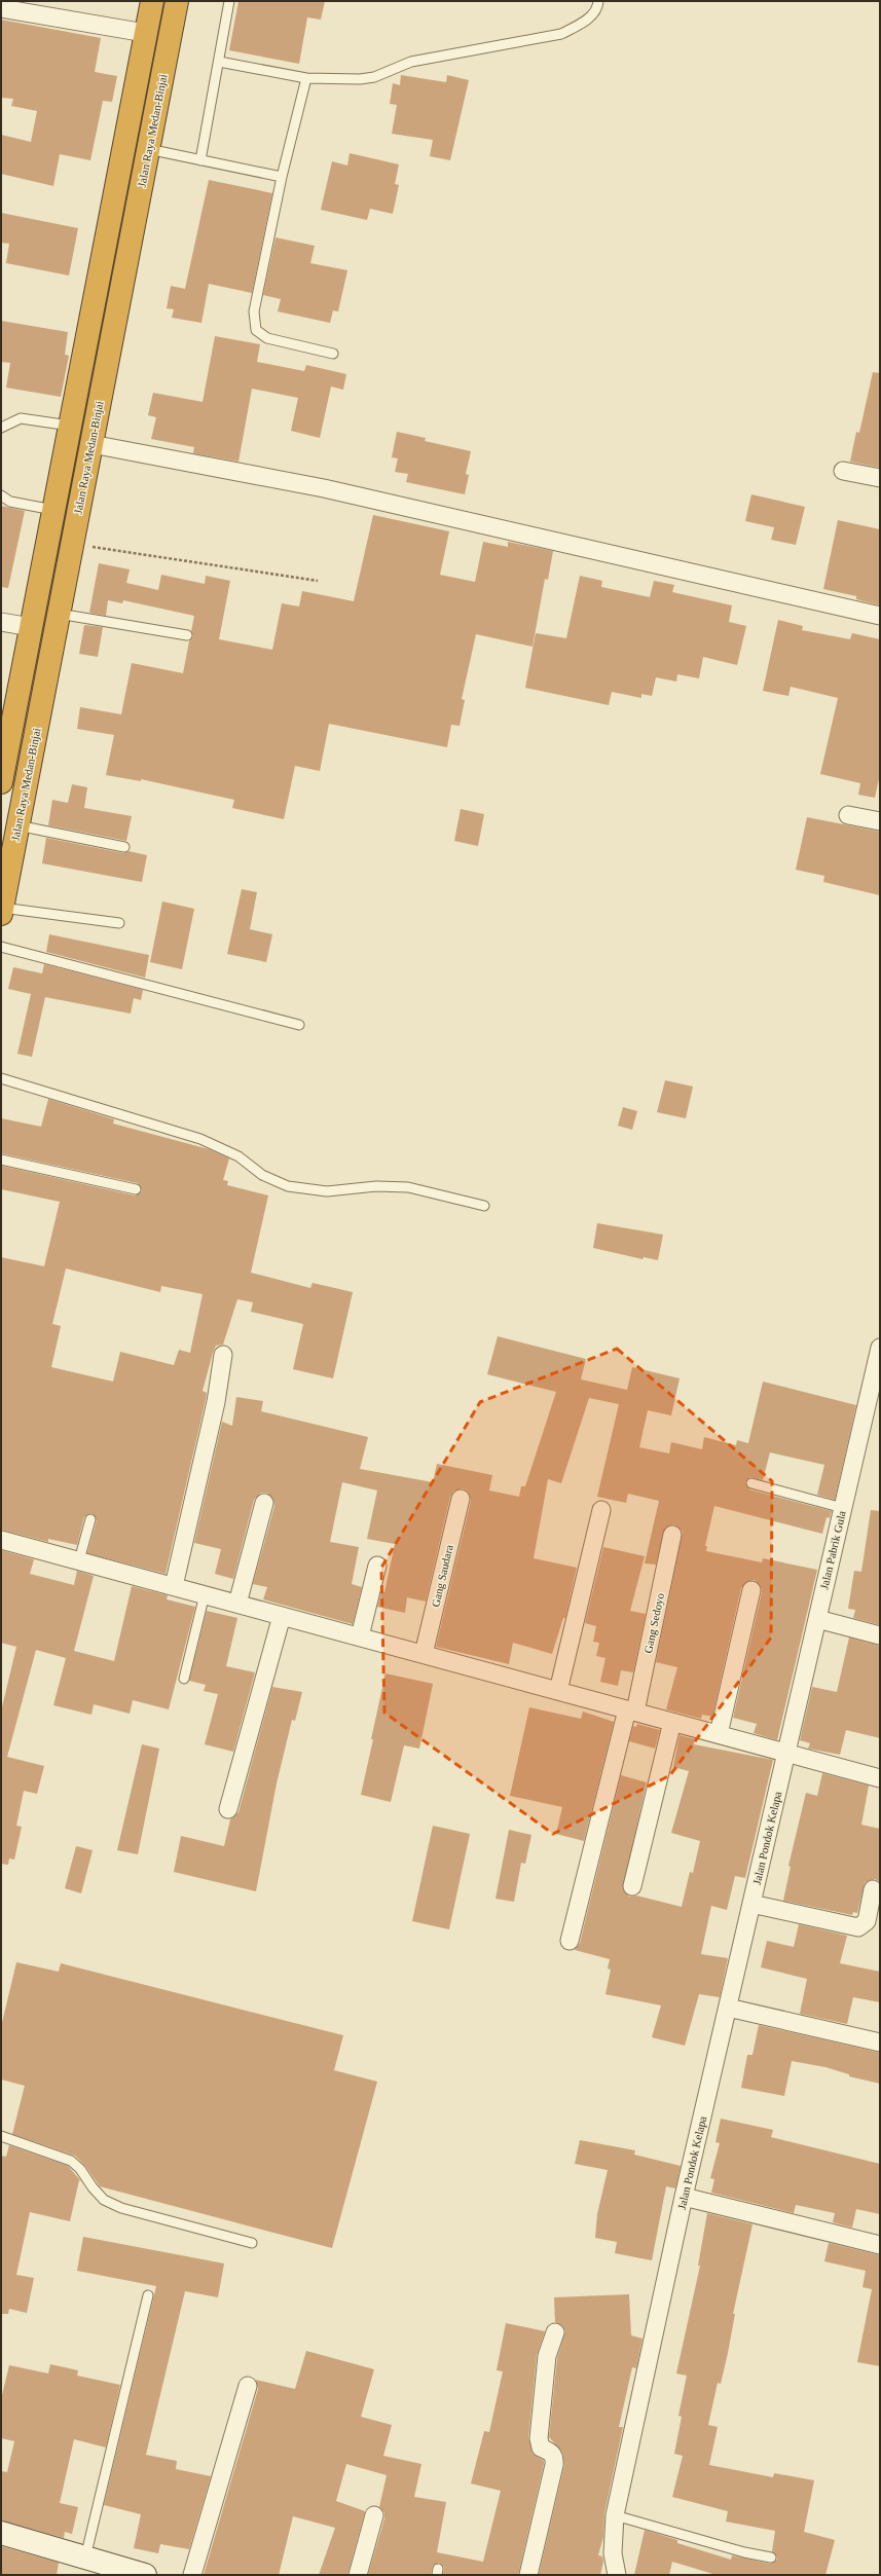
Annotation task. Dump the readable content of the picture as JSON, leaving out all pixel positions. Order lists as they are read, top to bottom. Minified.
{"streets":{"highway":["Jalan Raya Medan-Binjai"],"street":["Jalan Pabrik Gula","Gang Saudara","Gang Sedoyo","Jalan Pondok Kelapa"]},"crossings":[["Jalan Pabrik Gula","Jalan Pondok Kelapa"]]}
